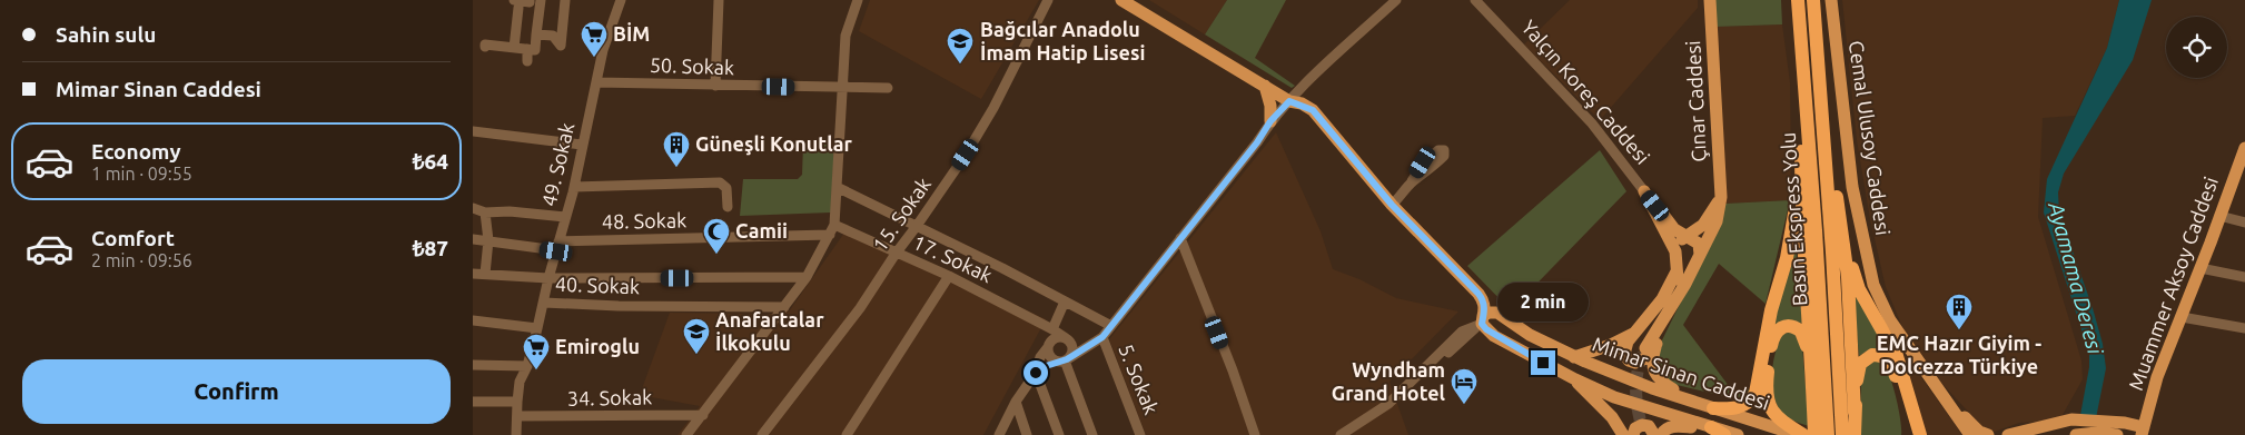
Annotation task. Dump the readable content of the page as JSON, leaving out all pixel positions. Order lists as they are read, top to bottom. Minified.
{"streets":{"highway":["Basın Ekspress Yolu"],"main road":["Yalçın Koreş Caddesi","Çınar Caddesi","Cemal Ulusoy Caddesi","Muammer Aksoy Caddesi","Mimar Sinan Caddesi"],"street":["50. Sokak","49. Sokak","15. Sokak","48. Sokak","17. Sokak","40. Sokak","5. Sokak","34. Sokak"]},"crossings":[["50. Sokak","49. Sokak"],["Yalçın Koreş Caddesi","Çınar Caddesi"],["49. Sokak","48. Sokak"],["49. Sokak","40. Sokak"],["49. Sokak","34. Sokak"],["15. Sokak","17. Sokak"],["48. Sokak","17. Sokak"]],"water":["Ayamama Deresi"],"places":{"supermarket":["BİM","Emiroglu"],"school or university":["Bağcılar Anadolu İmam Hatip Lisesi","Anafartalar İlkokulu"],"building":["Güneşli Konutlar","EMC Hazır Giyim - Dolcezza Türkiye"],"mosque":["Camii"],"hotel":["Wyndham Grand Hotel"]},"page":{"banner":["Sahin sulu","Mimar Sinan Caddesi"],"list":[{"name":"Economy","note":"1 min · 09:55","value":"₺64"},{"name":"Comfort","note":"2 min · 09:56","value":"₺87"}],"bubble":"2 min","buttons":"Confirm"}}
